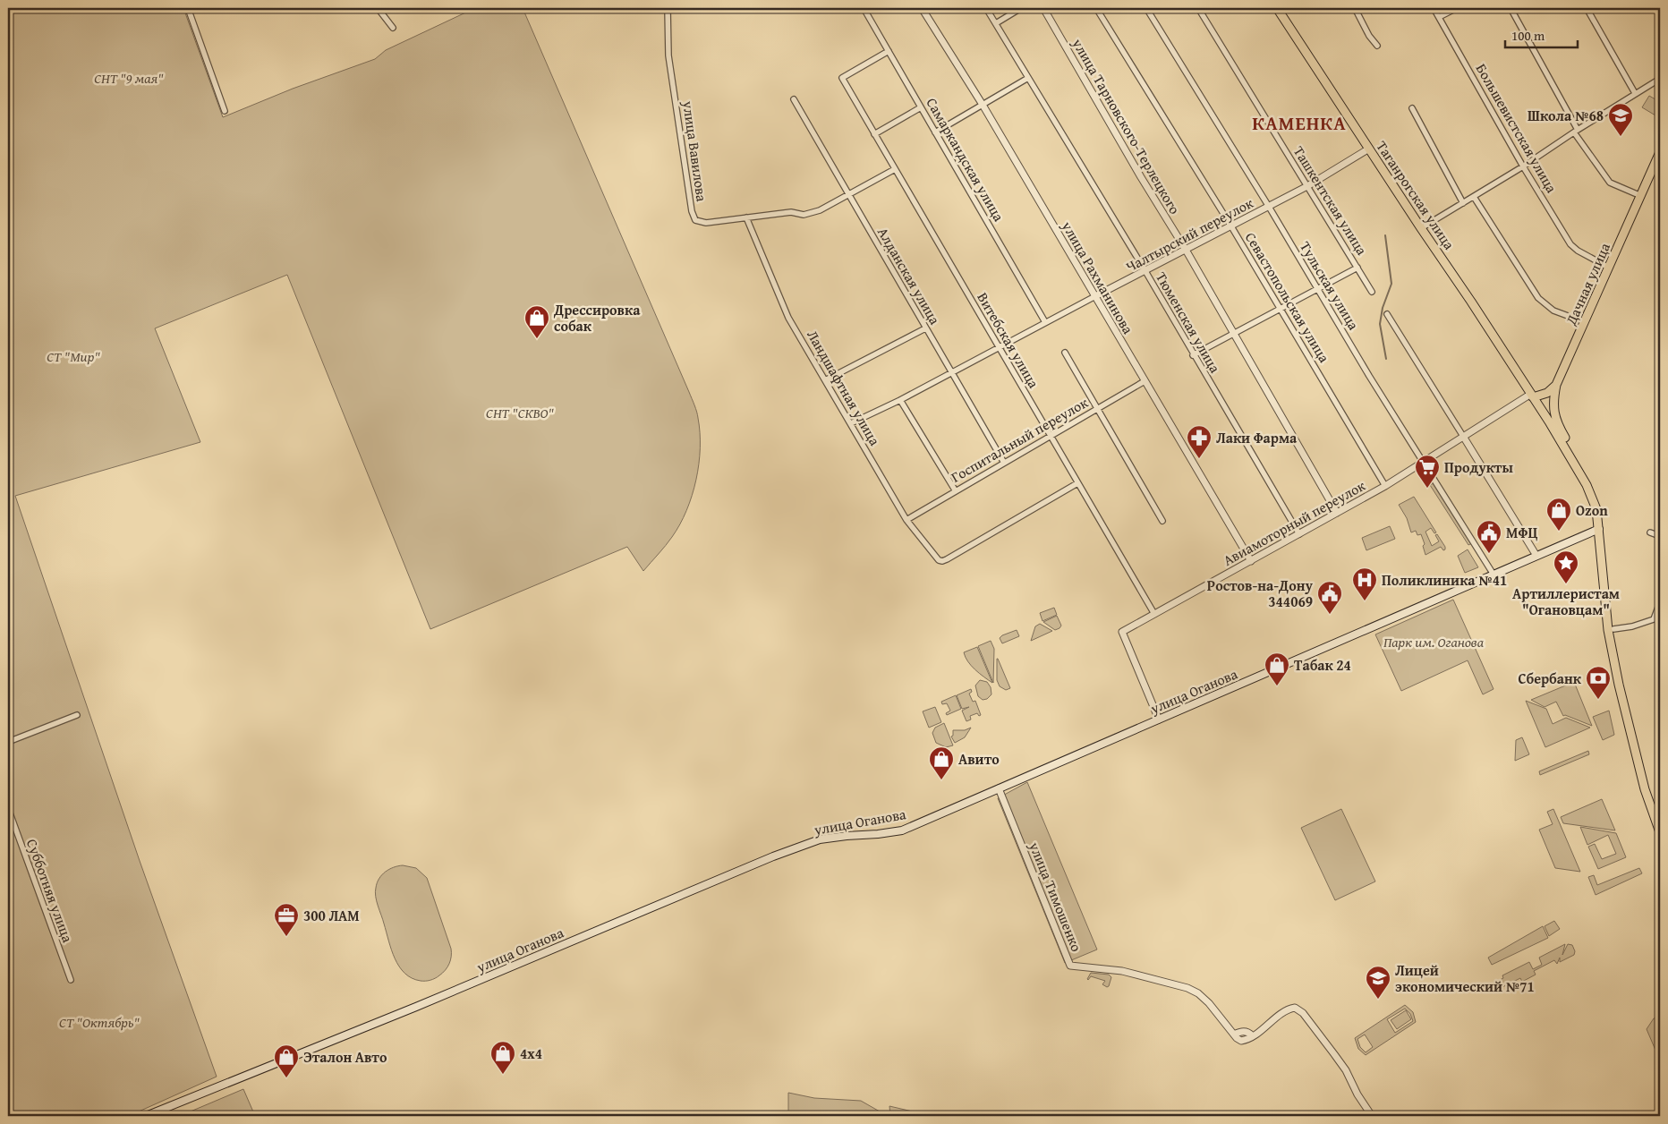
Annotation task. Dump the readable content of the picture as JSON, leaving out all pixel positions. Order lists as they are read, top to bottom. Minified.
{"streets":{"main road":["Таганрогская улица","Дачная улица","улица Оганова"],"street":["улица Тарновского-Терлецкого","Большевистская улица","улица Вавилова","Самаркандская улица","Ташкентская улица","Чалтырский переулок","Алданская улица","улица Рахманинова","Тульская улица","Севастопольская улица","Тюменская улица","Витебская улица","Ландшафтная улица","Госпитальный переулок","Авиамоторный переулок","Субботняя улица","улица Тимошенко"]},"crossings":[["улица Тарновского-Терлецкого","Чалтырский переулок"],["улица Тарновского-Терлецкого","Авиамоторный переулок"],["Большевистская улица","Дачная улица"],["улица Вавилова","Алданская улица"],["улица Вавилова","Витебская улица"],["улица Вавилова","Ландшафтная улица"],["Самаркандская улица","Чалтырский переулок"],["Самаркандская улица","Витебская улица"],["Таганрогская улица","Чалтырский переулок"],["Таганрогская улица","Дачная улица"],["Таганрогская улица","Авиамоторный переулок"],["Таганрогская улица","улица Оганова"],["Ташкентская улица","Чалтырский переулок"],["Чалтырский переулок","Алданская улица"],["Чалтырский переулок","улица Рахманинова"],["Чалтырский переулок","Тульская улица"],["Чалтырский переулок","Севастопольская улица"],["Чалтырский переулок","Тюменская улица"],["Чалтырский переулок","Витебская улица"],["Чалтырский переулок","Ландшафтная улица"],["Алданская улица","Госпитальный переулок"],["улица Рахманинова","Госпитальный переулок"],["улица Рахманинова","Авиамоторный переулок"],["Тульская улица","Авиамоторный переулок"],["Тульская улица","улица Оганова"],["Севастопольская улица","Авиамоторный переулок"],["Тюменская улица","Авиамоторный переулок"],["Витебская улица","Ландшафтная улица"],["Витебская улица","Госпитальный переулок"],["Витебская улица","Авиамоторный переулок"],["Ландшафтная улица","Госпитальный переулок"],["Авиамоторный переулок","улица Оганова"],["улица Оганова","улица Тимошенко"]],"districts":["КАМЕНКА"],"parks":["СНТ \"9 мая\"","СТ \"Мир\"","СНТ \"СКВО\"","Парк им. Оганова","СТ \"Октябрь\""],"places":{"school or university":["Школа №68","Лицей экономический №71"],"shop":["Дрессировка собак","Ozon","Табак 24","Авито","4х4","Эталон Авто"],"pharmacy":["Лаки Фарма"],"supermarket":["Продукты"],"public building":["МФЦ","Ростов-на-Дону 344069"],"place":["Артиллеристам \"Огановцам\""],"hospital":["Поликлиника №41"],"bank":["Сбербанк"],"office":["300 ЛАМ"]},"scale_bar":"100 m"}
